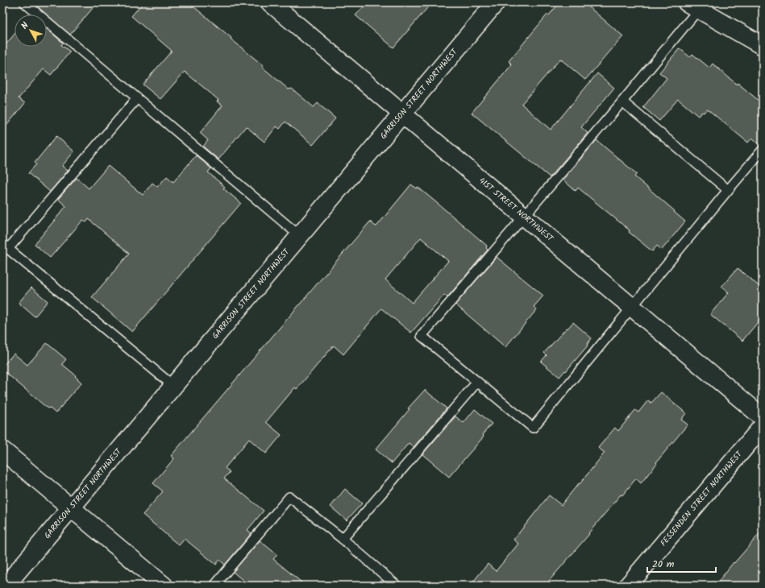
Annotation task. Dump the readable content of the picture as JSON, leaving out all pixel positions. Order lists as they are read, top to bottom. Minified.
{"streets":{"street":["GARRISON STREET NORTHWEST","41ST STREET NORTHWEST","FESSENDEN STREET NORTHWEST"]},"crossings":[["GARRISON STREET NORTHWEST","41ST STREET NORTHWEST"]],"scale_bar":"20 m","north":"top left"}
